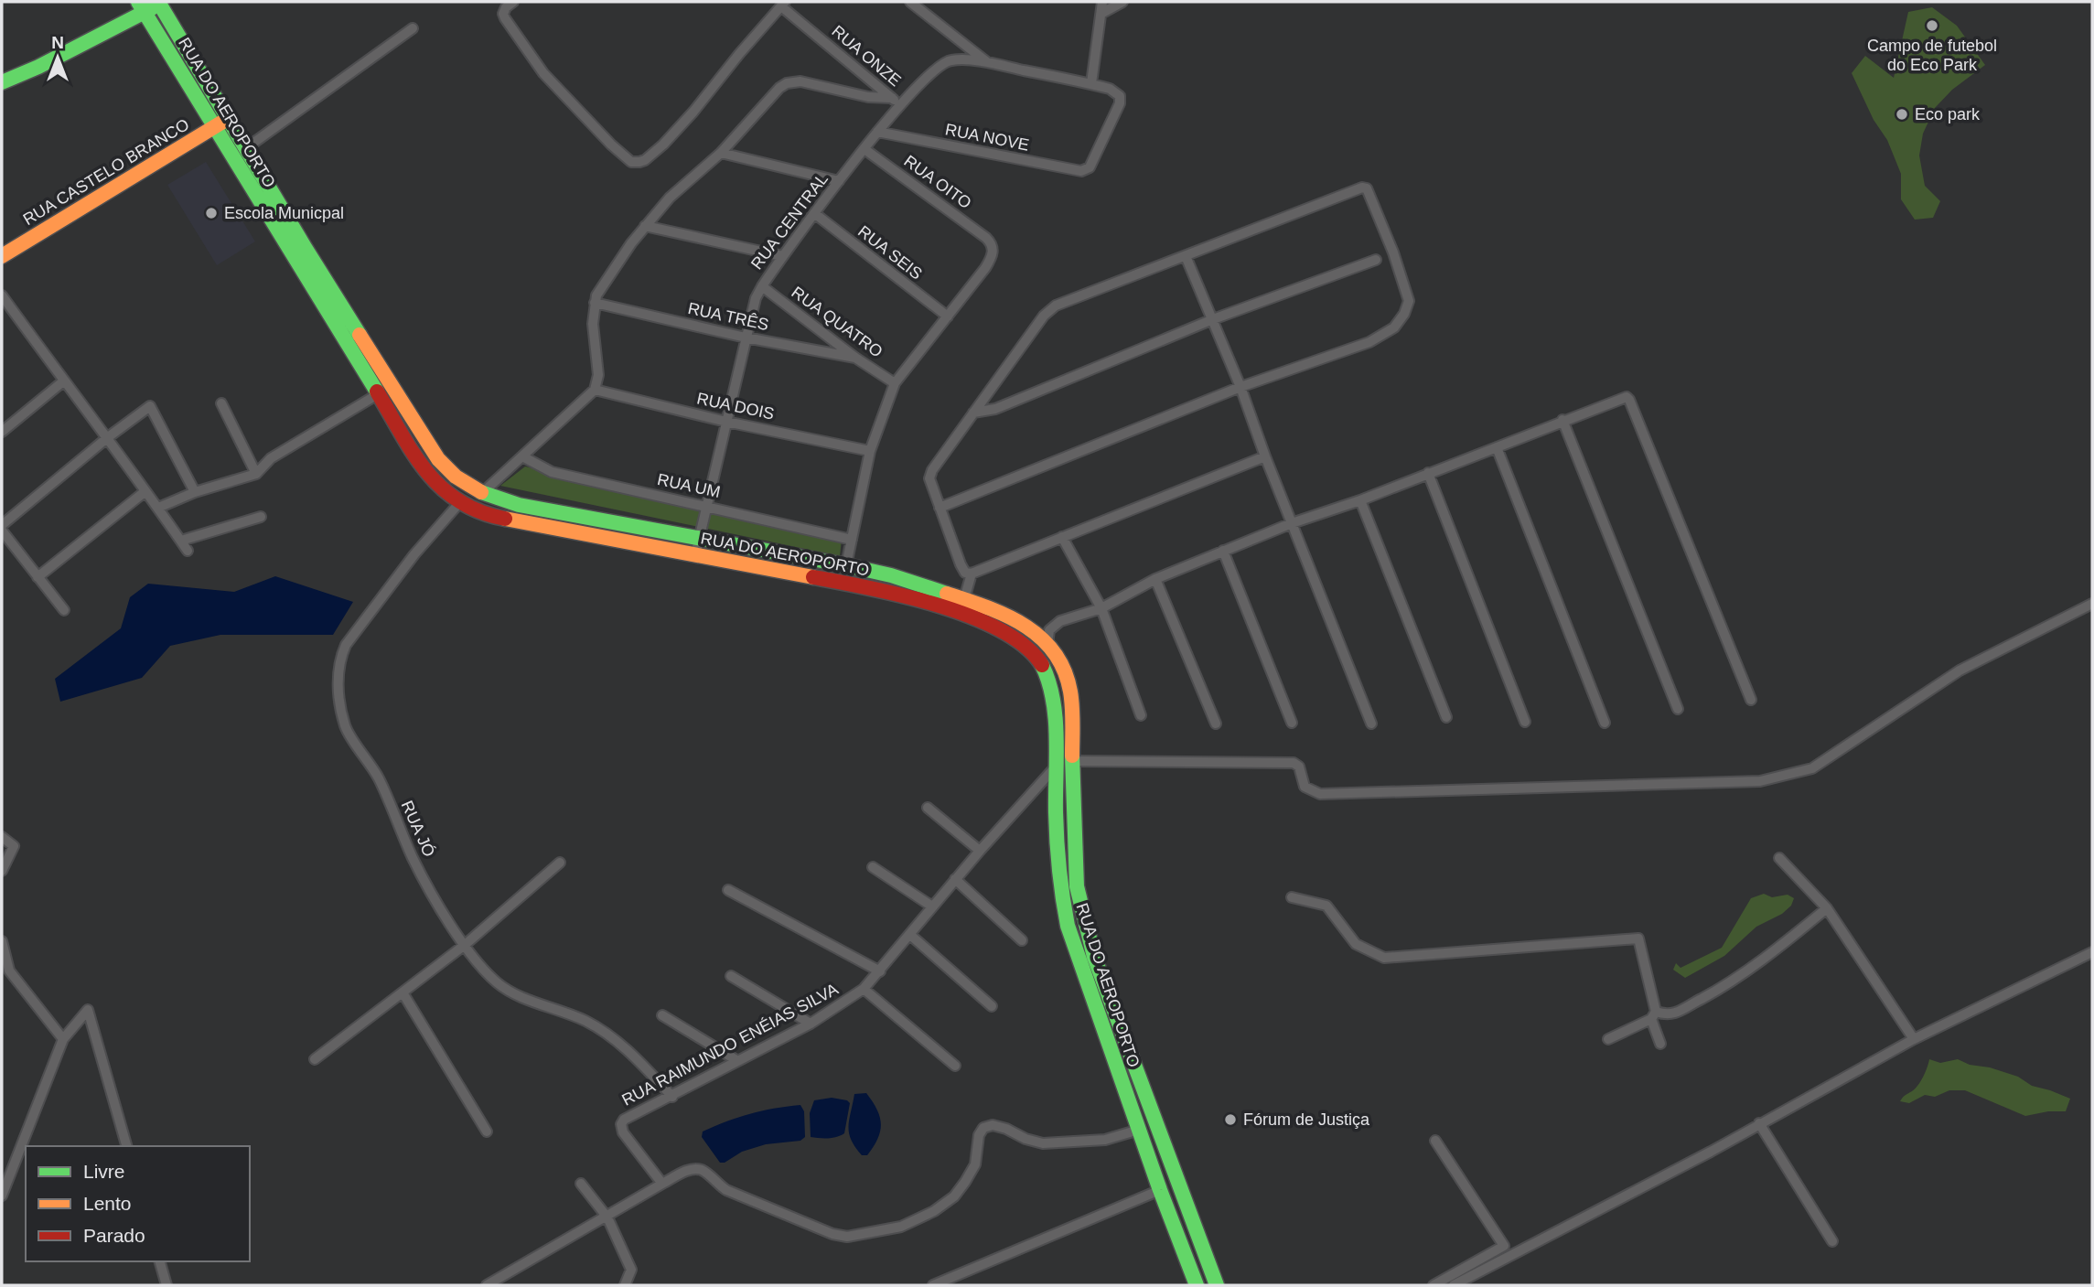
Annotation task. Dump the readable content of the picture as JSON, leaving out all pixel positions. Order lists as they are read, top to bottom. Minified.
{"streets":{"main road":["RUA DO AEROPORTO","RUA CASTELO BRANCO"],"street":["RUA ONZE","RUA NOVE","RUA OITO","RUA CENTRAL","RUA SEIS","RUA TRÊS","RUA QUATRO","RUA DOIS","RUA UM","RUA JÓ","RUA RAIMUNDO ENÉIAS SILVA"]},"crossings":[["RUA ONZE","RUA CENTRAL"],["RUA DO AEROPORTO","RUA CASTELO BRANCO"],["RUA DO AEROPORTO","RUA CENTRAL"],["RUA DO AEROPORTO","RUA JÓ"],["RUA DO AEROPORTO","RUA RAIMUNDO ENÉIAS SILVA"],["RUA NOVE","RUA CENTRAL"],["RUA OITO","RUA CENTRAL"],["RUA OITO","RUA SEIS"],["RUA CENTRAL","RUA SEIS"],["RUA CENTRAL","RUA TRÊS"],["RUA CENTRAL","RUA QUATRO"],["RUA CENTRAL","RUA DOIS"],["RUA CENTRAL","RUA UM"],["RUA TRÊS","RUA QUATRO"],["RUA JÓ","RUA RAIMUNDO ENÉIAS SILVA"]],"places":["Campo de futebol do Eco Park","Eco park","Escola Municpal","Fórum de Justiça"],"legend":["Livre","Lento","Parado"],"north":"top"}
